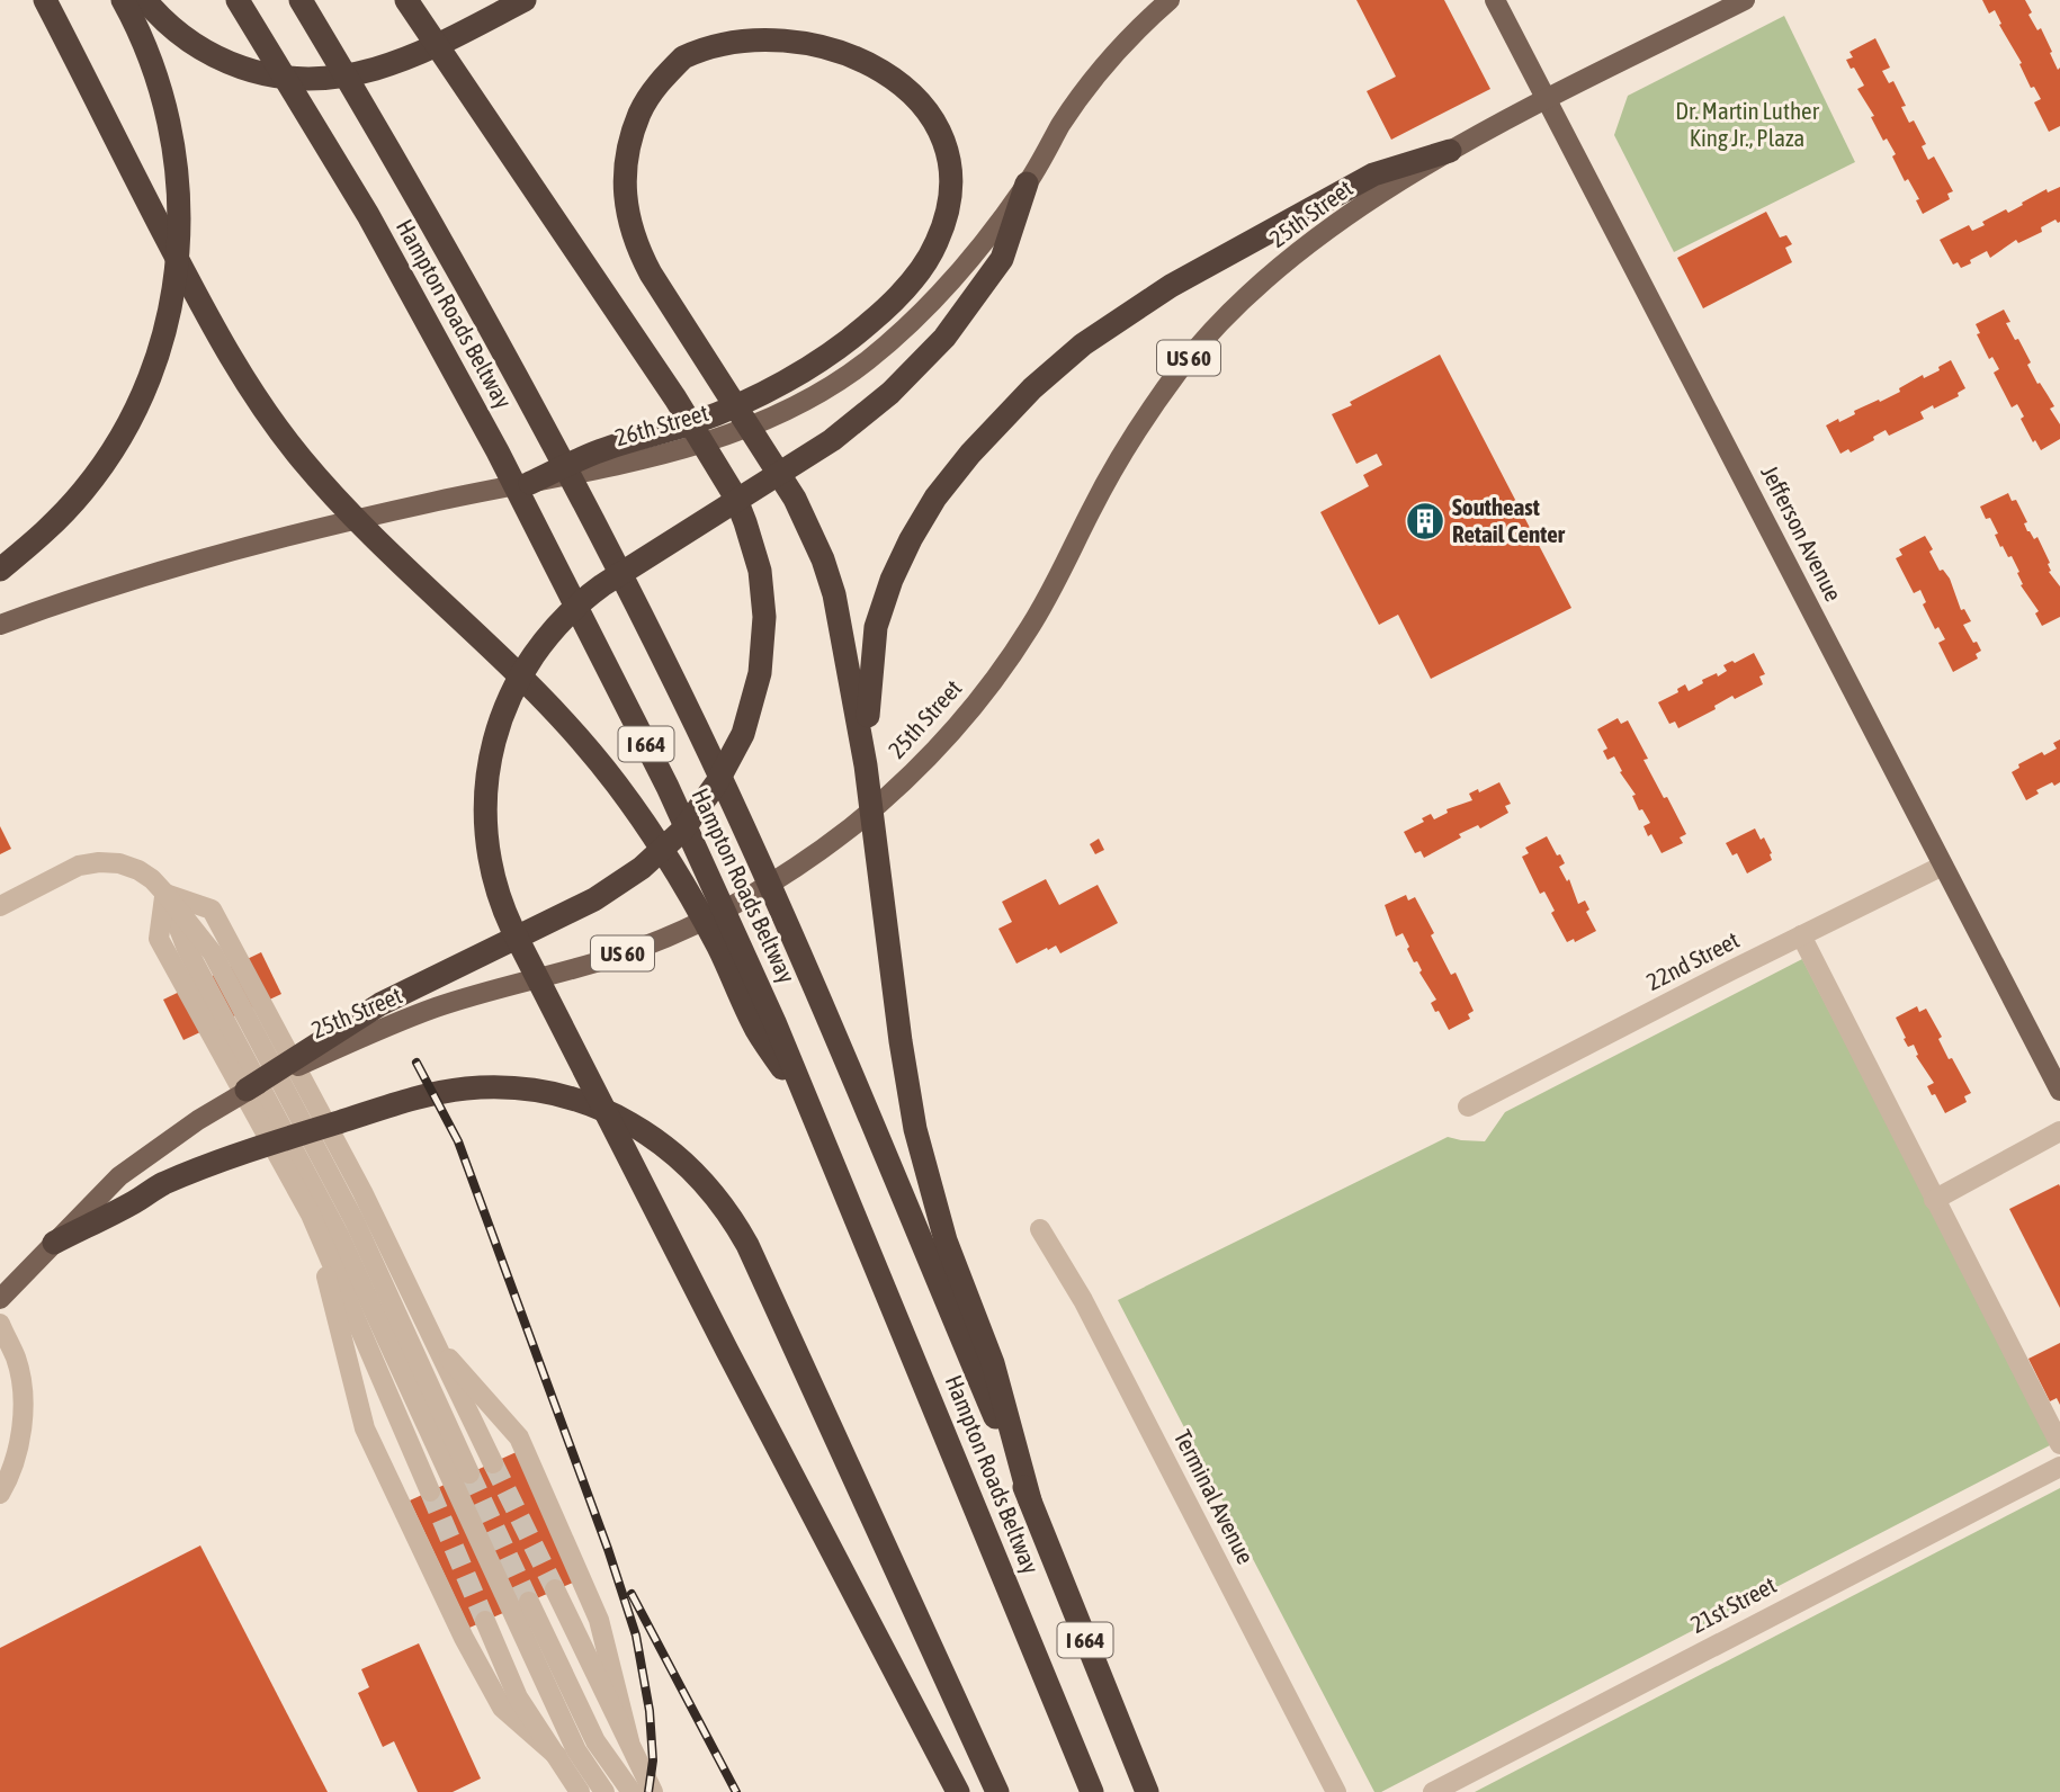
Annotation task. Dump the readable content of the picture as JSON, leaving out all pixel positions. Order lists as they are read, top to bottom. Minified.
{"streets":{"highway":["Hampton Roads Beltway","I 664"],"main road":["25th Street","US 60","26th Street","Jefferson Avenue"],"street":["22nd Street","Terminal Avenue","21st Street"]},"crossings":[["25th Street","Jefferson Avenue"],["Jefferson Avenue","22nd Street"]],"parks":["Dr. Martin Luther King Jr., Plaza"],"places":{"building":["Southeast Retail Center"]}}
